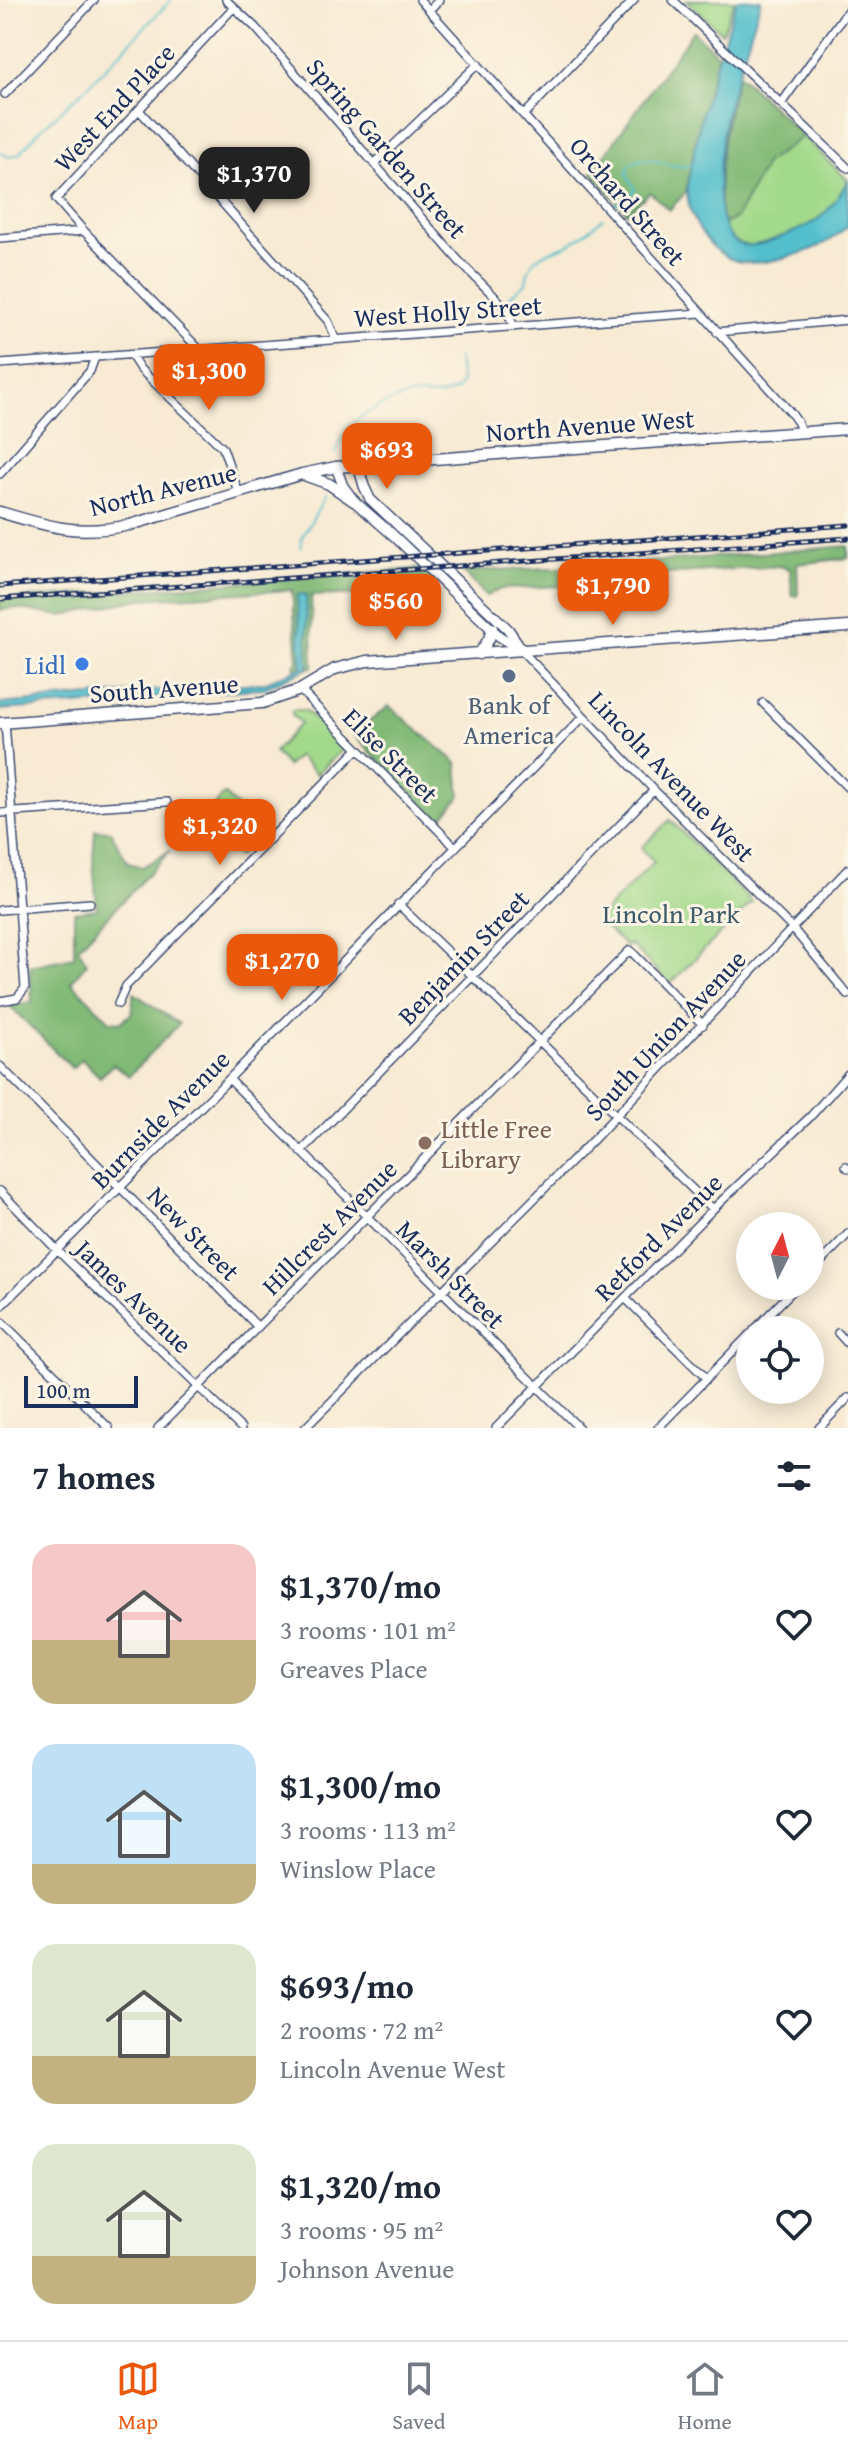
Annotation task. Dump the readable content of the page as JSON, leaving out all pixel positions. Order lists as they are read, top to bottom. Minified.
{"streets":{"main road":["North Avenue West","North Avenue","South Avenue"],"street":["West End Place","Spring Garden Street","Orchard Street","West Holly Street","Elise Street","Lincoln Avenue West","Benjamin Street","South Union Avenue","Burnside Avenue","Hillcrest Avenue","New Street","Retford Avenue","Marsh Street","James Avenue"]},"crossings":[["West End Place","Spring Garden Street"],["Spring Garden Street","West Holly Street"],["Orchard Street","West Holly Street"],["Orchard Street","North Avenue West"],["North Avenue West","North Avenue"],["North Avenue West","Lincoln Avenue West"],["North Avenue","Lincoln Avenue West"],["South Avenue","Elise Street"],["South Avenue","Lincoln Avenue West"],["Elise Street","Burnside Avenue"],["Lincoln Avenue West","Benjamin Street"],["Lincoln Avenue West","South Union Avenue"],["Lincoln Avenue West","Burnside Avenue"],["Benjamin Street","Marsh Street"],["South Union Avenue","Hillcrest Avenue"],["South Union Avenue","Marsh Street"],["Burnside Avenue","New Street"],["Burnside Avenue","Marsh Street"],["Burnside Avenue","James Avenue"],["Hillcrest Avenue","New Street"],["Hillcrest Avenue","Marsh Street"],["Hillcrest Avenue","James Avenue"],["Retford Avenue","Marsh Street"]],"parks":["Lincoln Park"],"places":["Lidl","Bank of America","Little Free Library"],"scale_bar":"100 m","north":"top","page":{"price":["$1,370","$1,300","$693","$1,790","$560","$1,320","$1,270"],"scale":"100 m","heading":"7 homes","list":[{"name":"$1,370/mo","note":"3 rooms · 101 m² · Greaves Place"},{"name":"$1,300/mo","note":"3 rooms · 113 m² · Winslow Place"},{"name":"$693/mo","note":"2 rooms · 72 m² · Lincoln Avenue West"},{"name":"$1,320/mo","note":"3 rooms · 95 m² · Johnson Avenue"}],"tabs":["Map","Saved","Home"]}}
